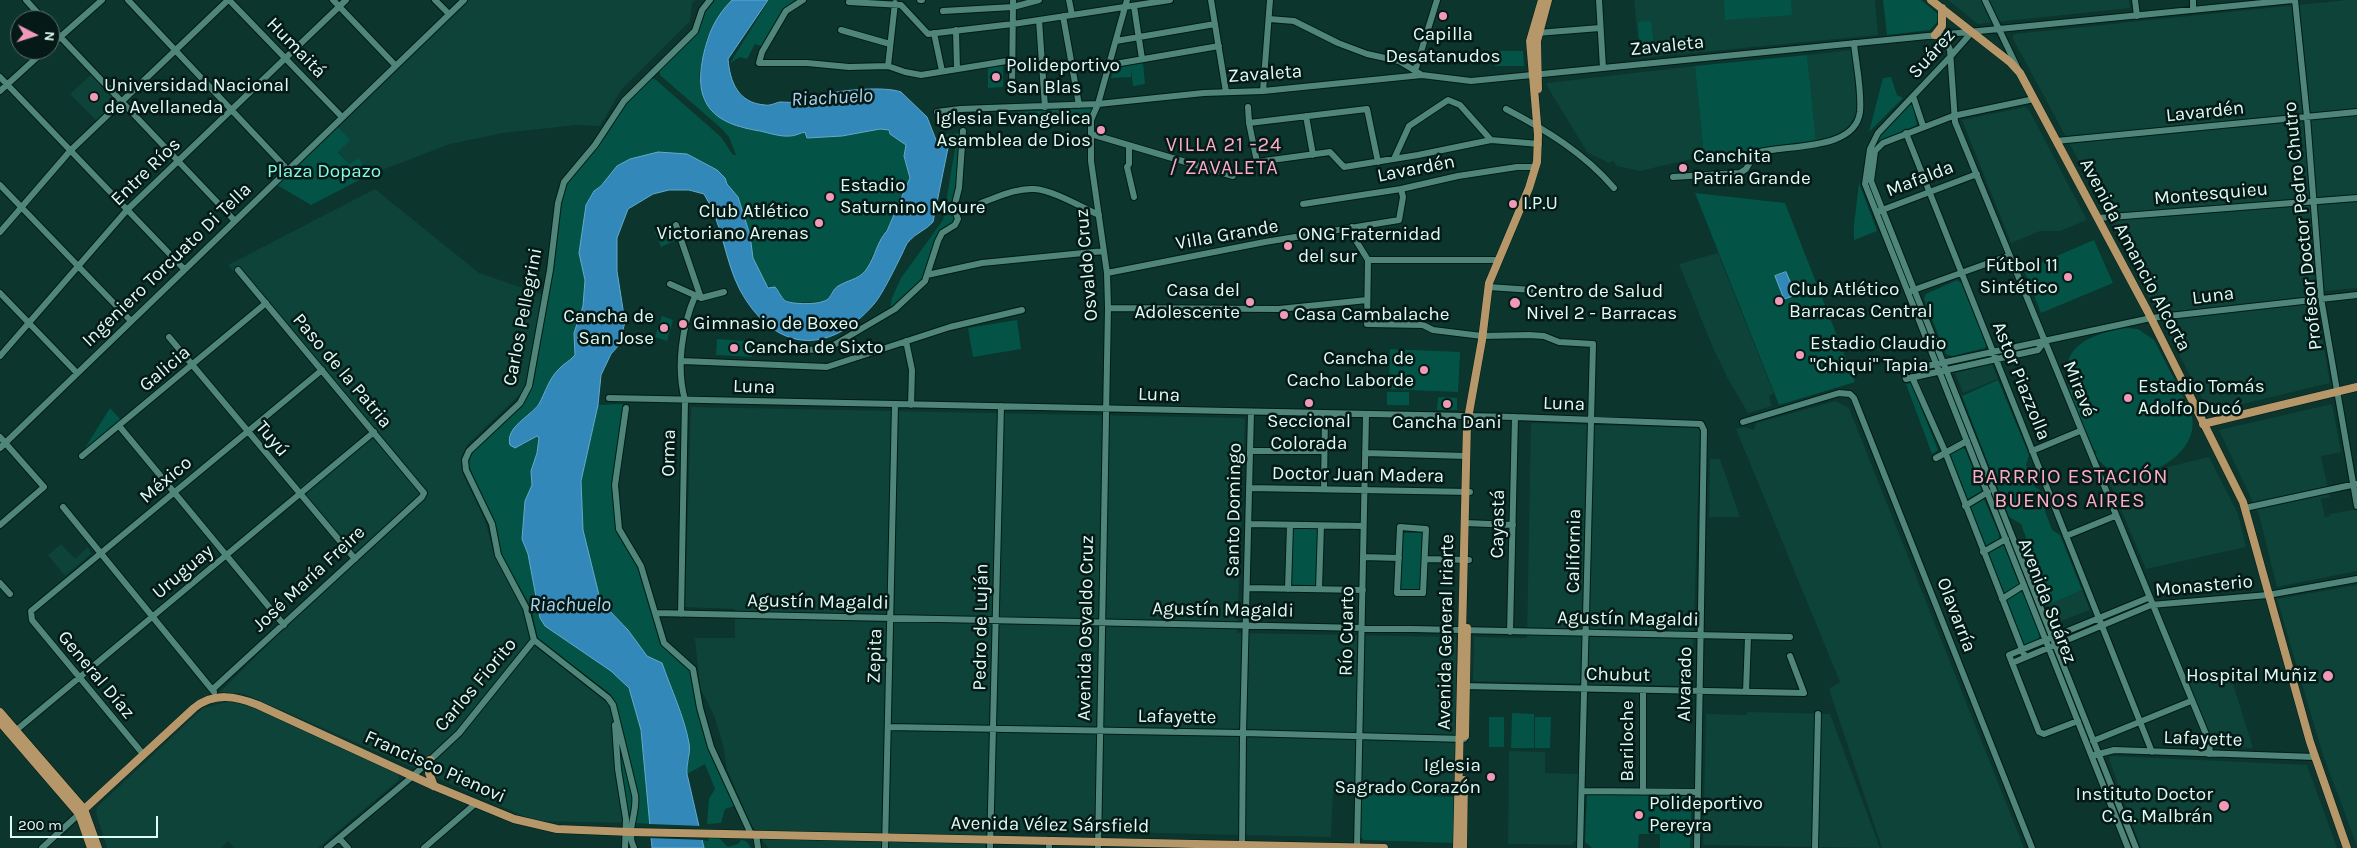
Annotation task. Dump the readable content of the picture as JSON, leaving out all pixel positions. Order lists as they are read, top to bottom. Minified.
{"streets":{"main road":["Avenida Amancio Alcorta","Avenida General Iriarte","Francisco Pienovi","Avenida Vélez Sársfield"],"street":["Zavaleta","Humaitá","Suárez","Lavardén","Entre Ríos","Mafalda","Montesquieu","Profesor Doctor Pedro Chutro","Villa Grande","Ingeniero Torcuato Di Tella","Osvaldo Cruz","Luna","Carlos Pellegrini","Galicia","Paso de la Patria","Astor Piazzolla","Miravé","Tuyú","Orma","Doctor Juan Madera","México","Santo Domingo","Cayastá","California","Uruguay","José María Freire","Monasterio","Avenida Suárez","Agustín Magaldi","Olavarría","Pedro de Luján","Avenida Osvaldo Cruz","Río Cuarto","Zepita","General Díaz","Chubut","Alvarado","Carlos Fiorito","Lafayette","Bariloche"]},"crossings":[["Zavaleta","Suárez"],["Zavaleta","Profesor Doctor Pedro Chutro"],["Zavaleta","Avenida Amancio Alcorta"],["Zavaleta","Osvaldo Cruz"],["Zavaleta","Miravé"],["Zavaleta","Avenida General Iriarte"],["Humaitá","Entre Ríos"],["Humaitá","Ingeniero Torcuato Di Tella"],["Suárez","Avenida Amancio Alcorta"],["Suárez","Miravé"],["Suárez","Avenida Suárez"],["Lavardén","Profesor Doctor Pedro Chutro"],["Lavardén","Villa Grande"],["Lavardén","Avenida Amancio Alcorta"],["Lavardén","Avenida General Iriarte"],["Mafalda","Astor Piazzolla"],["Mafalda","Miravé"],["Mafalda","Avenida Suárez"],["Montesquieu","Profesor Doctor Pedro Chutro"],["Montesquieu","Avenida Amancio Alcorta"],["Profesor Doctor Pedro Chutro","Luna"],["Villa Grande","Osvaldo Cruz"],["Avenida Amancio Alcorta","Luna"],["Avenida Amancio Alcorta","Monasterio"],["Avenida Amancio Alcorta","Lafayette"],["Osvaldo Cruz","Luna"],["Osvaldo Cruz","Avenida Osvaldo Cruz"],["Luna","Astor Piazzolla"],["Luna","Miravé"],["Luna","Orma"],["Luna","Santo Domingo"],["Luna","Cayastá"],["Luna","California"],["Luna","Avenida Suárez"],["Luna","Pedro de Luján"],["Luna","Avenida Osvaldo Cruz"],["Luna","Río Cuarto"],["Luna","Avenida General Iriarte"],["Luna","Zepita"],["Luna","Alvarado"],["Carlos Pellegrini","Carlos Fiorito"],["Galicia","Paso de la Patria"],["Galicia","Tuyú"],["Paso de la Patria","México"],["Paso de la Patria","Uruguay"],["Paso de la Patria","José María Freire"],["Astor Piazzolla","Monasterio"],["Astor Piazzolla","Avenida Suárez"],["Astor Piazzolla","Lafayette"],["Miravé","Monasterio"],["Miravé","Lafayette"],["Tuyú","México"],["Tuyú","Uruguay"],["Tuyú","José María Freire"],["Orma","Agustín Magaldi"],["Doctor Juan Madera","Santo Domingo"],["Doctor Juan Madera","Río Cuarto"],["Doctor Juan Madera","Avenida General Iriarte"],["México","General Díaz"],["Santo Domingo","Agustín Magaldi"],["Santo Domingo","Lafayette"],["Santo Domingo","Avenida Vélez Sársfield"],["Cayastá","Agustín Magaldi"],["California","Agustín Magaldi"],["California","Avenida General Iriarte"],["California","Chubut"],["Uruguay","General Díaz"],["Monasterio","Avenida Suárez"],["Avenida Suárez","Lafayette"],["Agustín Magaldi","Pedro de Luján"],["Agustín Magaldi","Avenida Osvaldo Cruz"],["Agustín Magaldi","Río Cuarto"],["Agustín Magaldi","Avenida General Iriarte"],["Agustín Magaldi","Zepita"],["Agustín Magaldi","Alvarado"],["Pedro de Luján","Lafayette"],["Pedro de Luján","Avenida Vélez Sársfield"],["Avenida Osvaldo Cruz","Lafayette"],["Avenida Osvaldo Cruz","Avenida Vélez Sársfield"],["Río Cuarto","Lafayette"],["Río Cuarto","Avenida Vélez Sársfield"],["Avenida General Iriarte","Chubut"],["Avenida General Iriarte","Lafayette"],["Zepita","Lafayette"],["Zepita","Avenida Vélez Sársfield"],["Chubut","Alvarado"],["Chubut","Bariloche"],["Carlos Fiorito","Francisco Pienovi"],["Francisco Pienovi","Avenida Vélez Sársfield"]],"districts":["VILLA 21 -24 / ZAVALETA","BARRRIO ESTACIÓN BUENOS AIRES"],"water":["Riachuelo"],"parks":["Plaza Dopazo"],"places":["Capilla Desatanudos","Polideportivo San Blas","Universidad Nacional de Avellaneda","Iglesia Evangelica Asamblea de Dios","Canchita Patria Grande","Estadio Saturnino Moure","I.P.U","Club Atlético Victoriano Arenas","ONG Fraternidad del sur","Fútbol 11 Sintético","Club Atlético Barracas Central","Casa del Adolescente","Centro de Salud Nivel 2 - Barracas","Casa Cambalache","Gimnasio de Boxeo","Cancha de San Jose","Cancha de Sixto","Estadio Claudio \"Chiqui\" Tapia","Cancha de Cacho Laborde","Estadio Tomás Adolfo Ducó","Seccional Colorada","Cancha Dani","Hospital Muñiz","Iglesia Sagrado Corazón","Instituto Doctor C. G. Malbrán","Polideportivo Pereyra"],"scale_bar":"200 m","north":"right"}
